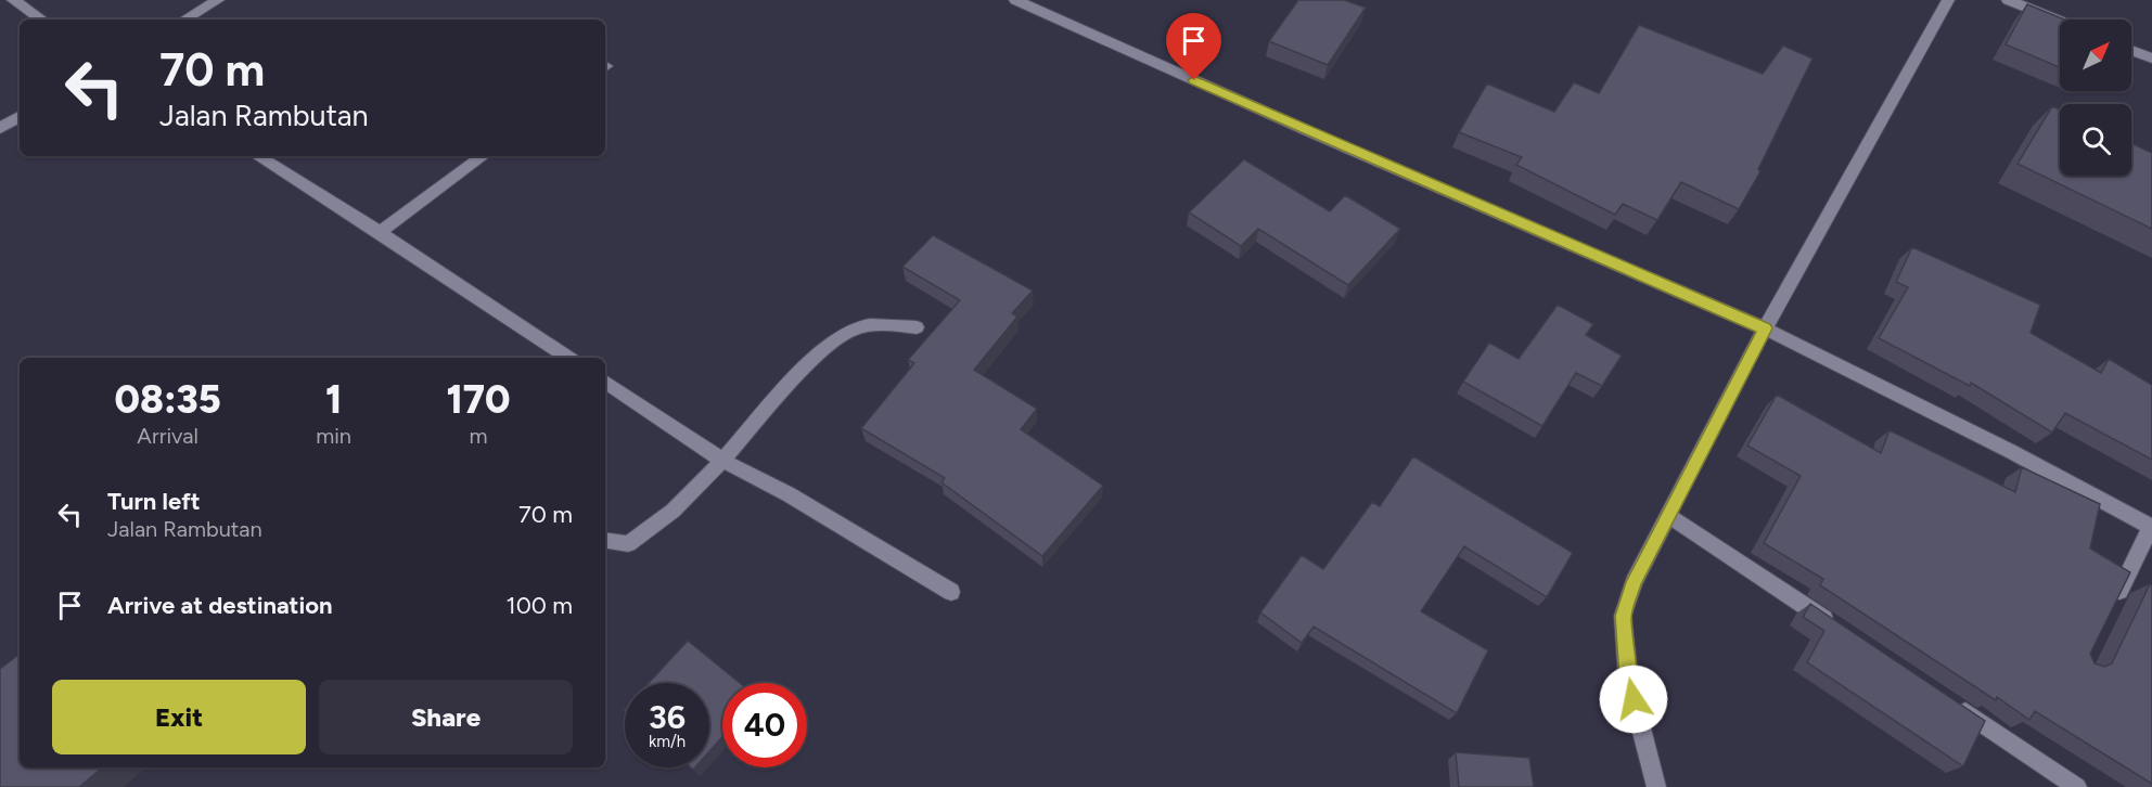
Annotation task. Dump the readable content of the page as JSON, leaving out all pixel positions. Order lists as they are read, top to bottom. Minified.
{"north":"top right","page":{"turn":["70 m","Jalan Rambutan"],"eta":["08:35","Arrival","1","min","170","m"],"list":[{"name":"Turn left","note":"Jalan Rambutan","value":"70 m"},{"name":"Arrive at destination","value":"100 m"}],"buttons":["Exit","Share"],"speed":"36 km/h","limit":"40"}}
